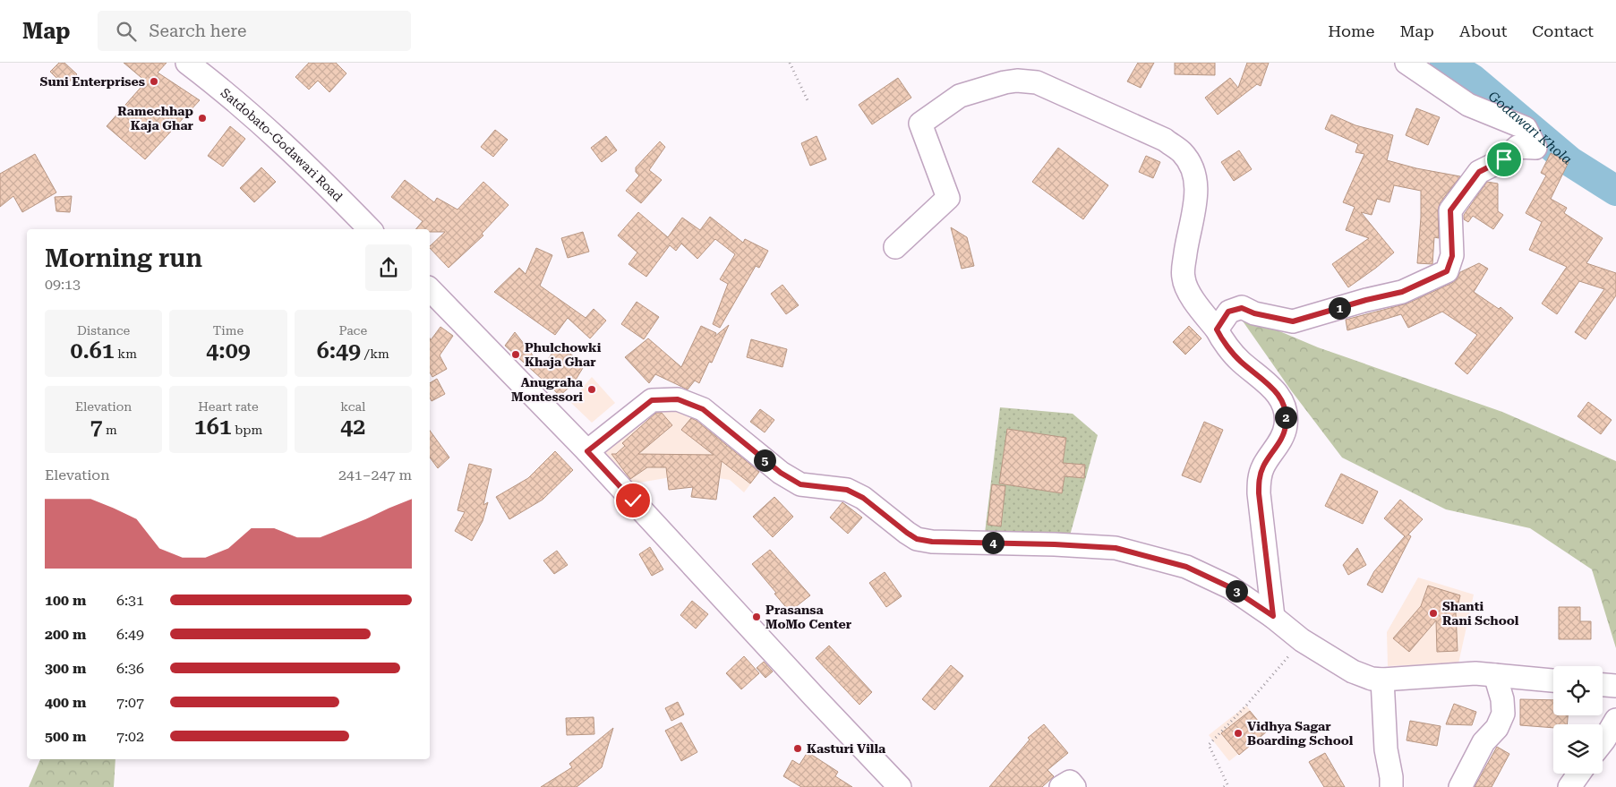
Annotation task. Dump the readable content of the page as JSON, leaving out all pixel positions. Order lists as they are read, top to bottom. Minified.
{"streets":{"street":["Satdobato-Godawari Road"]},"water":["Godawari Khola"],"places":["Suni Enterprises","Ramechhap Kaja Ghar","Phulchowki Khaja Ghar","Anugraha Montessori","Shanti Rani School","Prasansa MoMo Center","Vidhya Sagar Boarding School","Kasturi Villa"],"page":{"header":"Map","search":"Search here","nav":["Home","Map","About","Contact"],"heading":["Morning run","09:13"],"pins":["1","2","5","4","3"],"stats":[["Distance","0.61 km"],["Time","4:09"],["Pace","6:49 /km"],["Elevation","7 m"],["Heart rate","161 bpm"],["kcal","42"]],"chart":["Elevation","241–247 m"],"list":[{"name":"100 m","note":"6:31"},{"name":"200 m","note":"6:49"},{"name":"300 m","note":"6:36"},{"name":"400 m","note":"7:07"},{"name":"500 m","note":"7:02"}]}}
